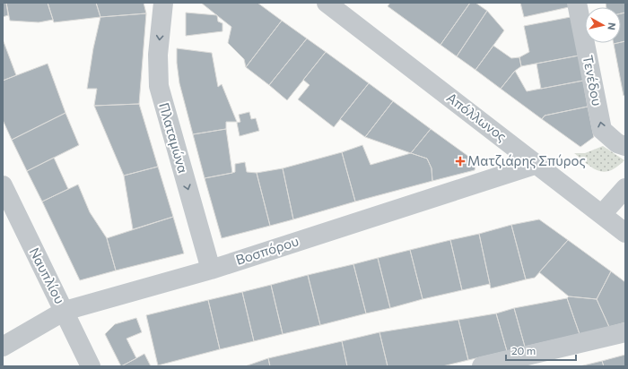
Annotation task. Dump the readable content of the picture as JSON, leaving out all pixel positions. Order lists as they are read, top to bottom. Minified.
{"streets":{"street":["Τενέδου","Απόλλωνος","Πλαταμώνα","Βοσπόρου","Ναυπλίου"]},"crossings":[["Απόλλωνος","Βοσπόρου"],["Πλαταμώνα","Βοσπόρου"],["Βοσπόρου","Ναυπλίου"]],"one_way":["Τενέδου","Πλαταμώνα"],"places":{"health":["Ματζιάρης Σπύρος"]},"scale_bar":"20 m","north":"right"}
